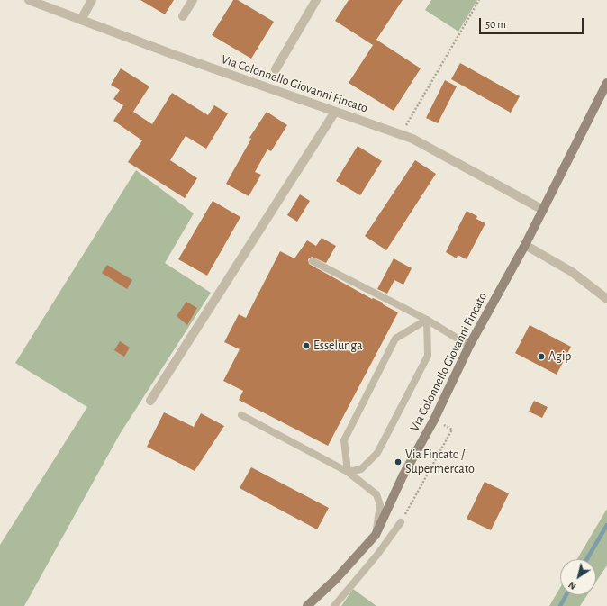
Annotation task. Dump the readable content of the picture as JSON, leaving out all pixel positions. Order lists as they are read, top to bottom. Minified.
{"streets":{"main road":["Via Colonnello Giovanni Fincato"]},"places":["Esselunga","Agip","Via Fincato / Supermercato"],"scale_bar":"50 m","north":"bottom left"}
